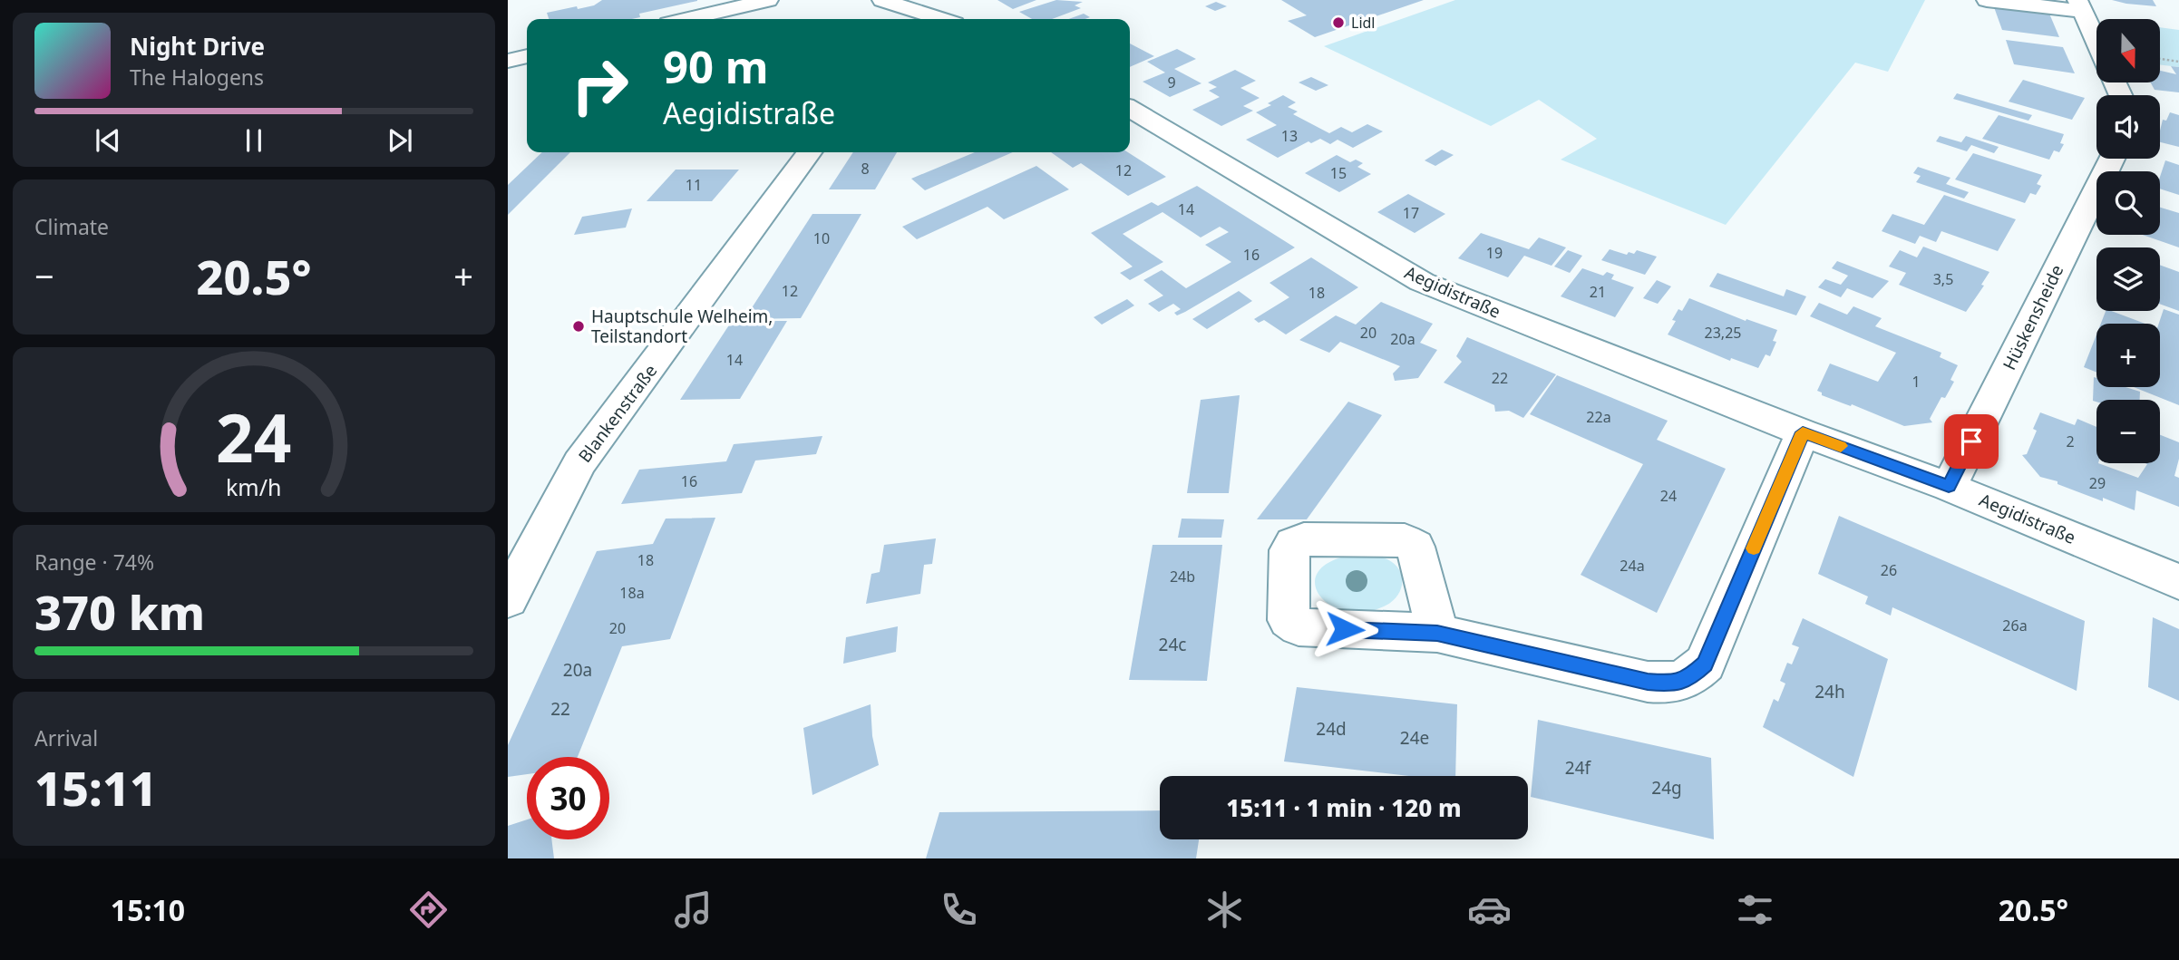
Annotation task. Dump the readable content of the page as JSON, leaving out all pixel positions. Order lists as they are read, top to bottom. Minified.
{"streets":{"street":["Aegidistraße","Hüskensheide","Blankenstraße"]},"crossings":[["Aegidistraße","Hüskensheide"]],"places":["Lidl","Hauptschule Welheim, Teilstandort"],"house_numbers":["9","13","8","12","15","11","14","17","10","19","16","3,5","12","21","18","20","23,25","20a","14","22","1","22a","2","16","29","24","18","24a","26","24b","18a","26a","20","24c","20a","24h","22","24d","24e","24f","24g"],"north":"bottom","page":{"map_buttons":["+","−"],"turn":["90 m","Aegidistraße"],"song":["Night Drive","The Halogens"],"tile":["Climate",["Range · 74%","370 km"],["Arrival","15:11"]],"heat":["−","20.5°","+"],"limit":"30","trip":"15:11 · 1 min · 120 m","tabs":["15:10","20.5°"],"gauge":["24","km/h"]}}
